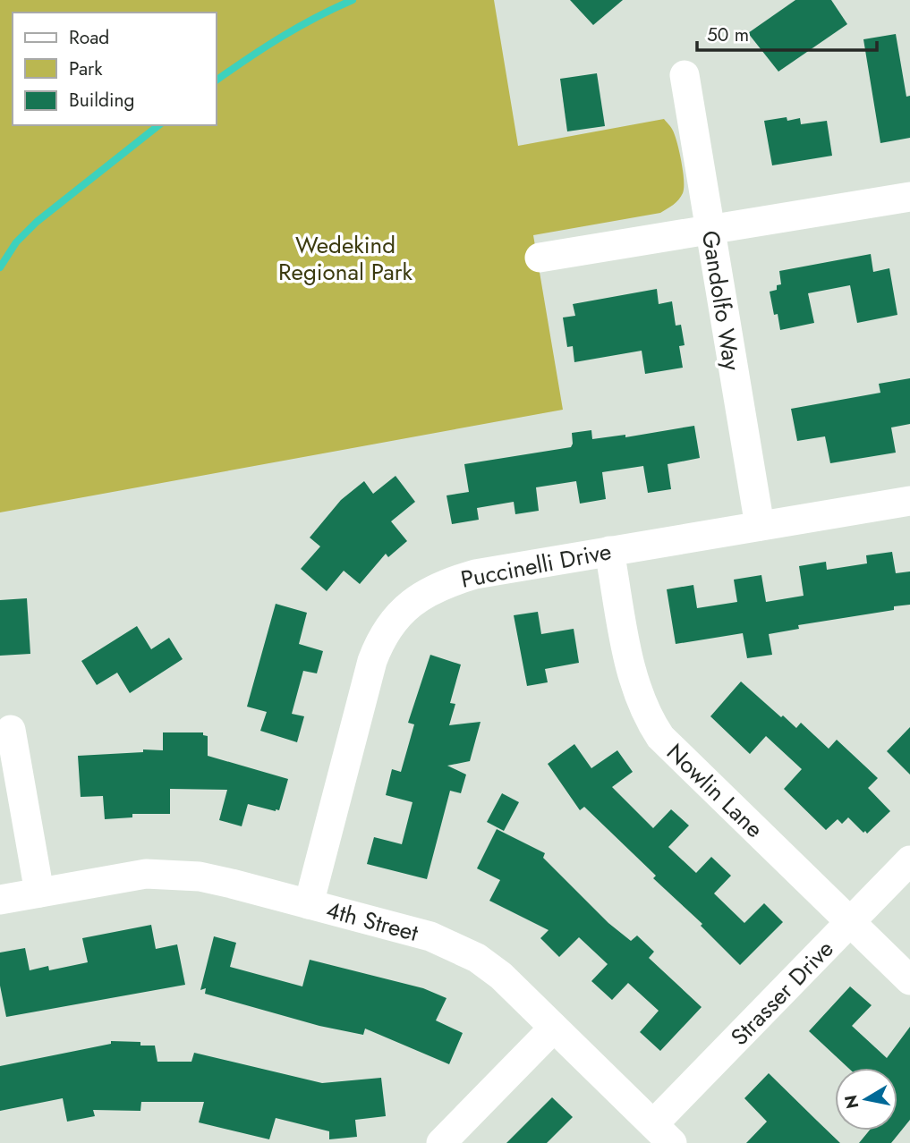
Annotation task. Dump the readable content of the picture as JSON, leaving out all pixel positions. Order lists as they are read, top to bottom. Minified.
{"streets":{"street":["Gandolfo Way","Puccinelli Drive","Nowlin Lane","4th Street","Strasser Drive"]},"crossings":[["Gandolfo Way","Puccinelli Drive"],["Puccinelli Drive","Nowlin Lane"],["Puccinelli Drive","4th Street"],["Nowlin Lane","Strasser Drive"],["4th Street","Strasser Drive"]],"parks":["Wedekind Regional Park"],"legend":["Road","Park","Building"],"scale_bar":"50 m","north":"left"}
